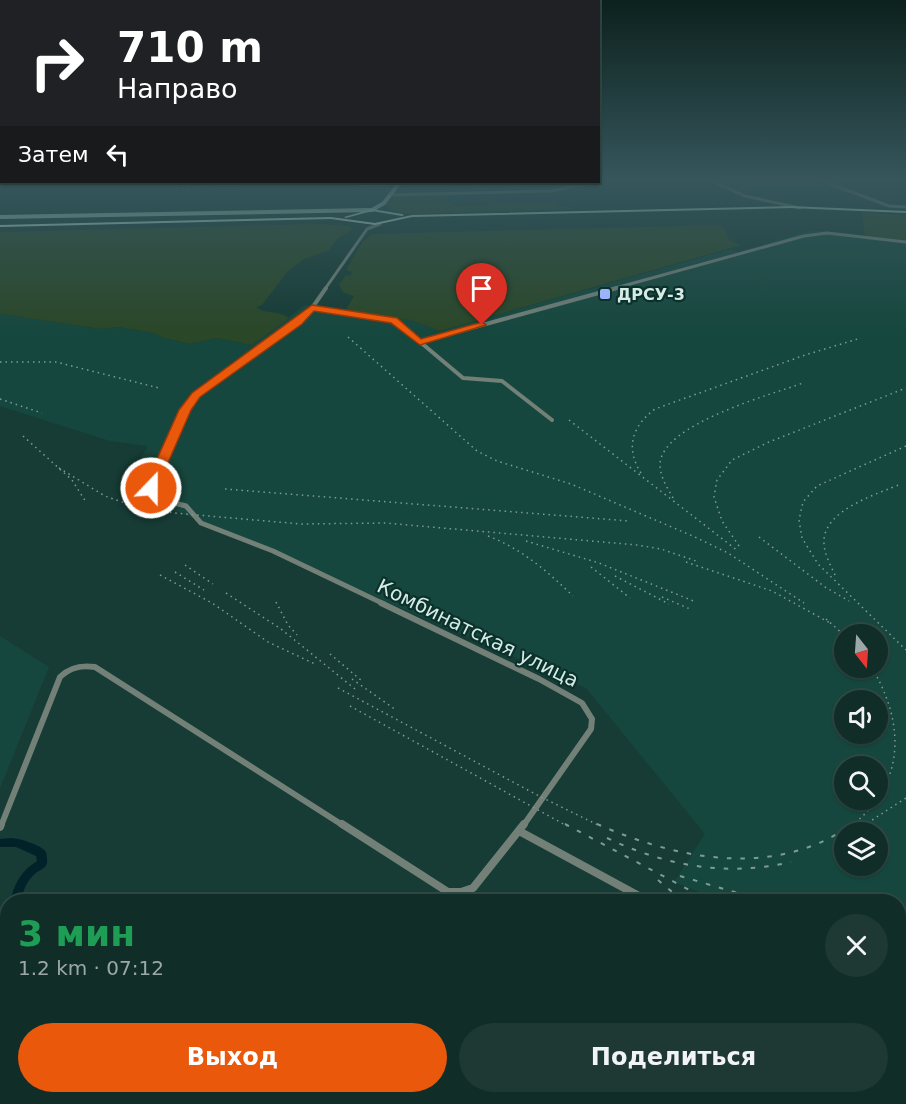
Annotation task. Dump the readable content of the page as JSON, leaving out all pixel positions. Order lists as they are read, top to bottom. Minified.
{"streets":{"street":["Комбинатская улица"]},"places":{"transit":["ДРСУ-3"]},"north":"bottom","page":{"turn":["710 m","Направо"],"then":"Затем","heading":["3 мин","1.2 km · 07:12"],"buttons":["Выход","Поделиться"]}}
